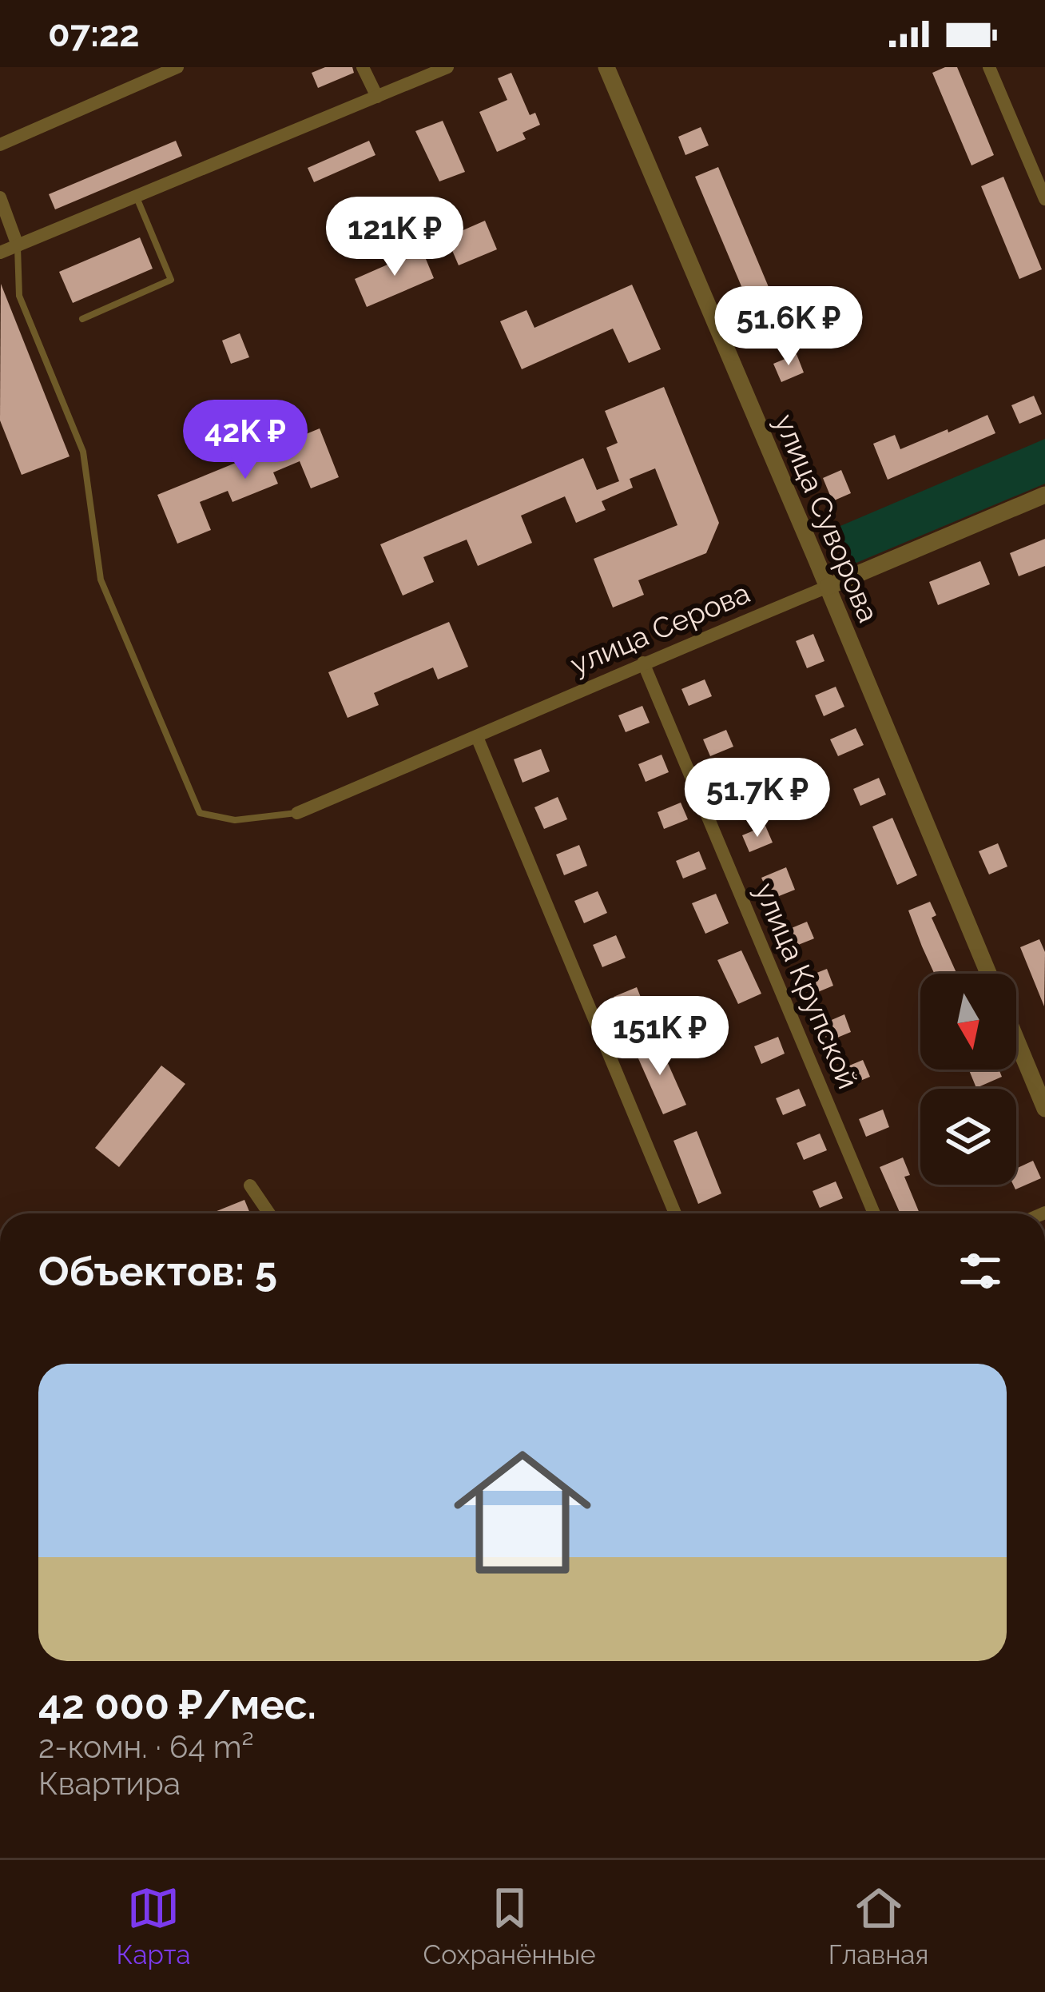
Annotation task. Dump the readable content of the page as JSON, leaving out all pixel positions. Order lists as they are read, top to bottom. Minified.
{"streets":{"street":["улица Суворова","улица Серова","улица Крупской"]},"crossings":[["улица Суворова","улица Серова"],["улица Серова","улица Крупской"]],"north":"bottom","page":{"status":"07:22","price":["121K ₽","51.6K ₽","42K ₽","51.7K ₽","151K ₽"],"heading":"Объектов: 5","list":[{"name":"42 000 ₽/мес.","note":"2-комн. · 64 m² · Квартира"}],"tabs":["Карта","Сохранённые","Главная"]}}
